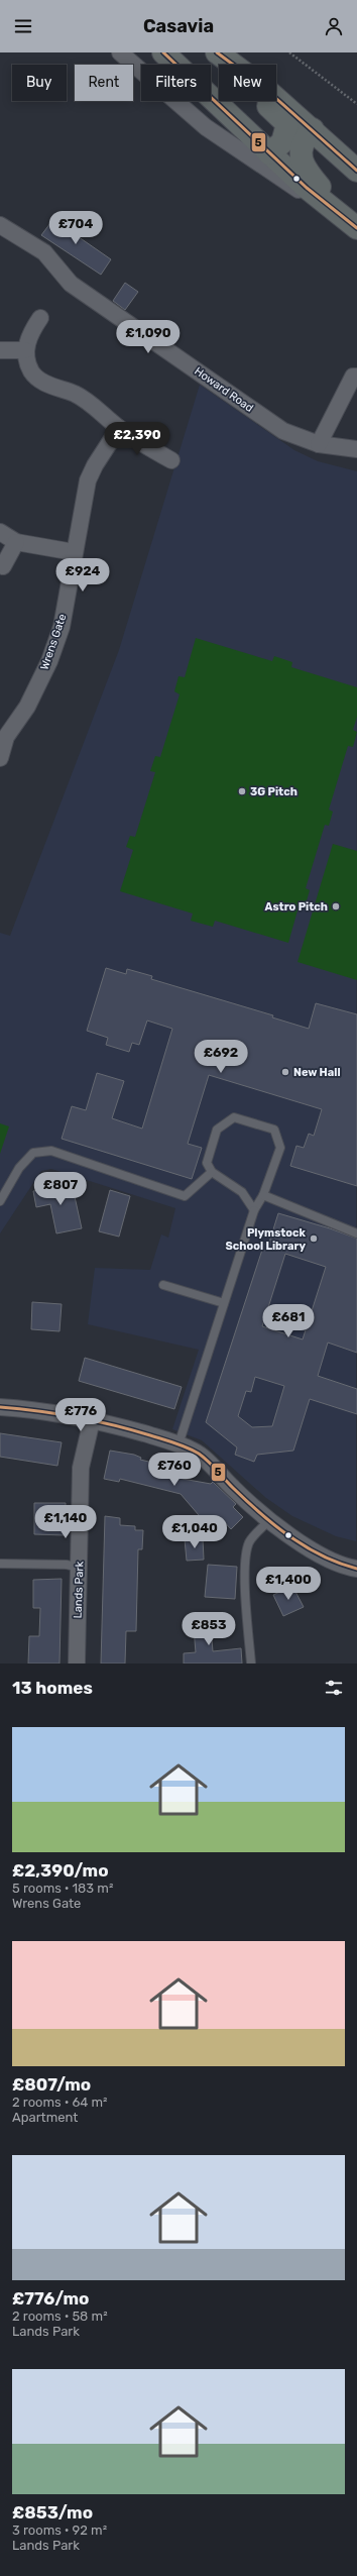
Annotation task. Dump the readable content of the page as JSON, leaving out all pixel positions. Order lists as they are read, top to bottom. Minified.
{"streets":{"street":["Howard Road","Wrens Gate","Lands Park"]},"places":["3G Pitch","Astro Pitch","New Hall","Plymstock School Library"],"lines":["transit line 5"],"page":{"header":"Casavia","chip":["Buy","Rent","Filters","New"],"price":["£704","£1,090","£2,390","£924","£692","£807","£681","£776","£760","£1,140","£1,040","£1,400","£853"],"heading":"13 homes","list":[{"name":"£2,390/mo","note":"5 rooms · 183 m² · Wrens Gate"},{"name":"£807/mo","note":"2 rooms · 64 m² · Apartment"},{"name":"£776/mo","note":"2 rooms · 58 m² · Lands Park"},{"name":"£853/mo","note":"3 rooms · 92 m² · Lands Park"}]}}
